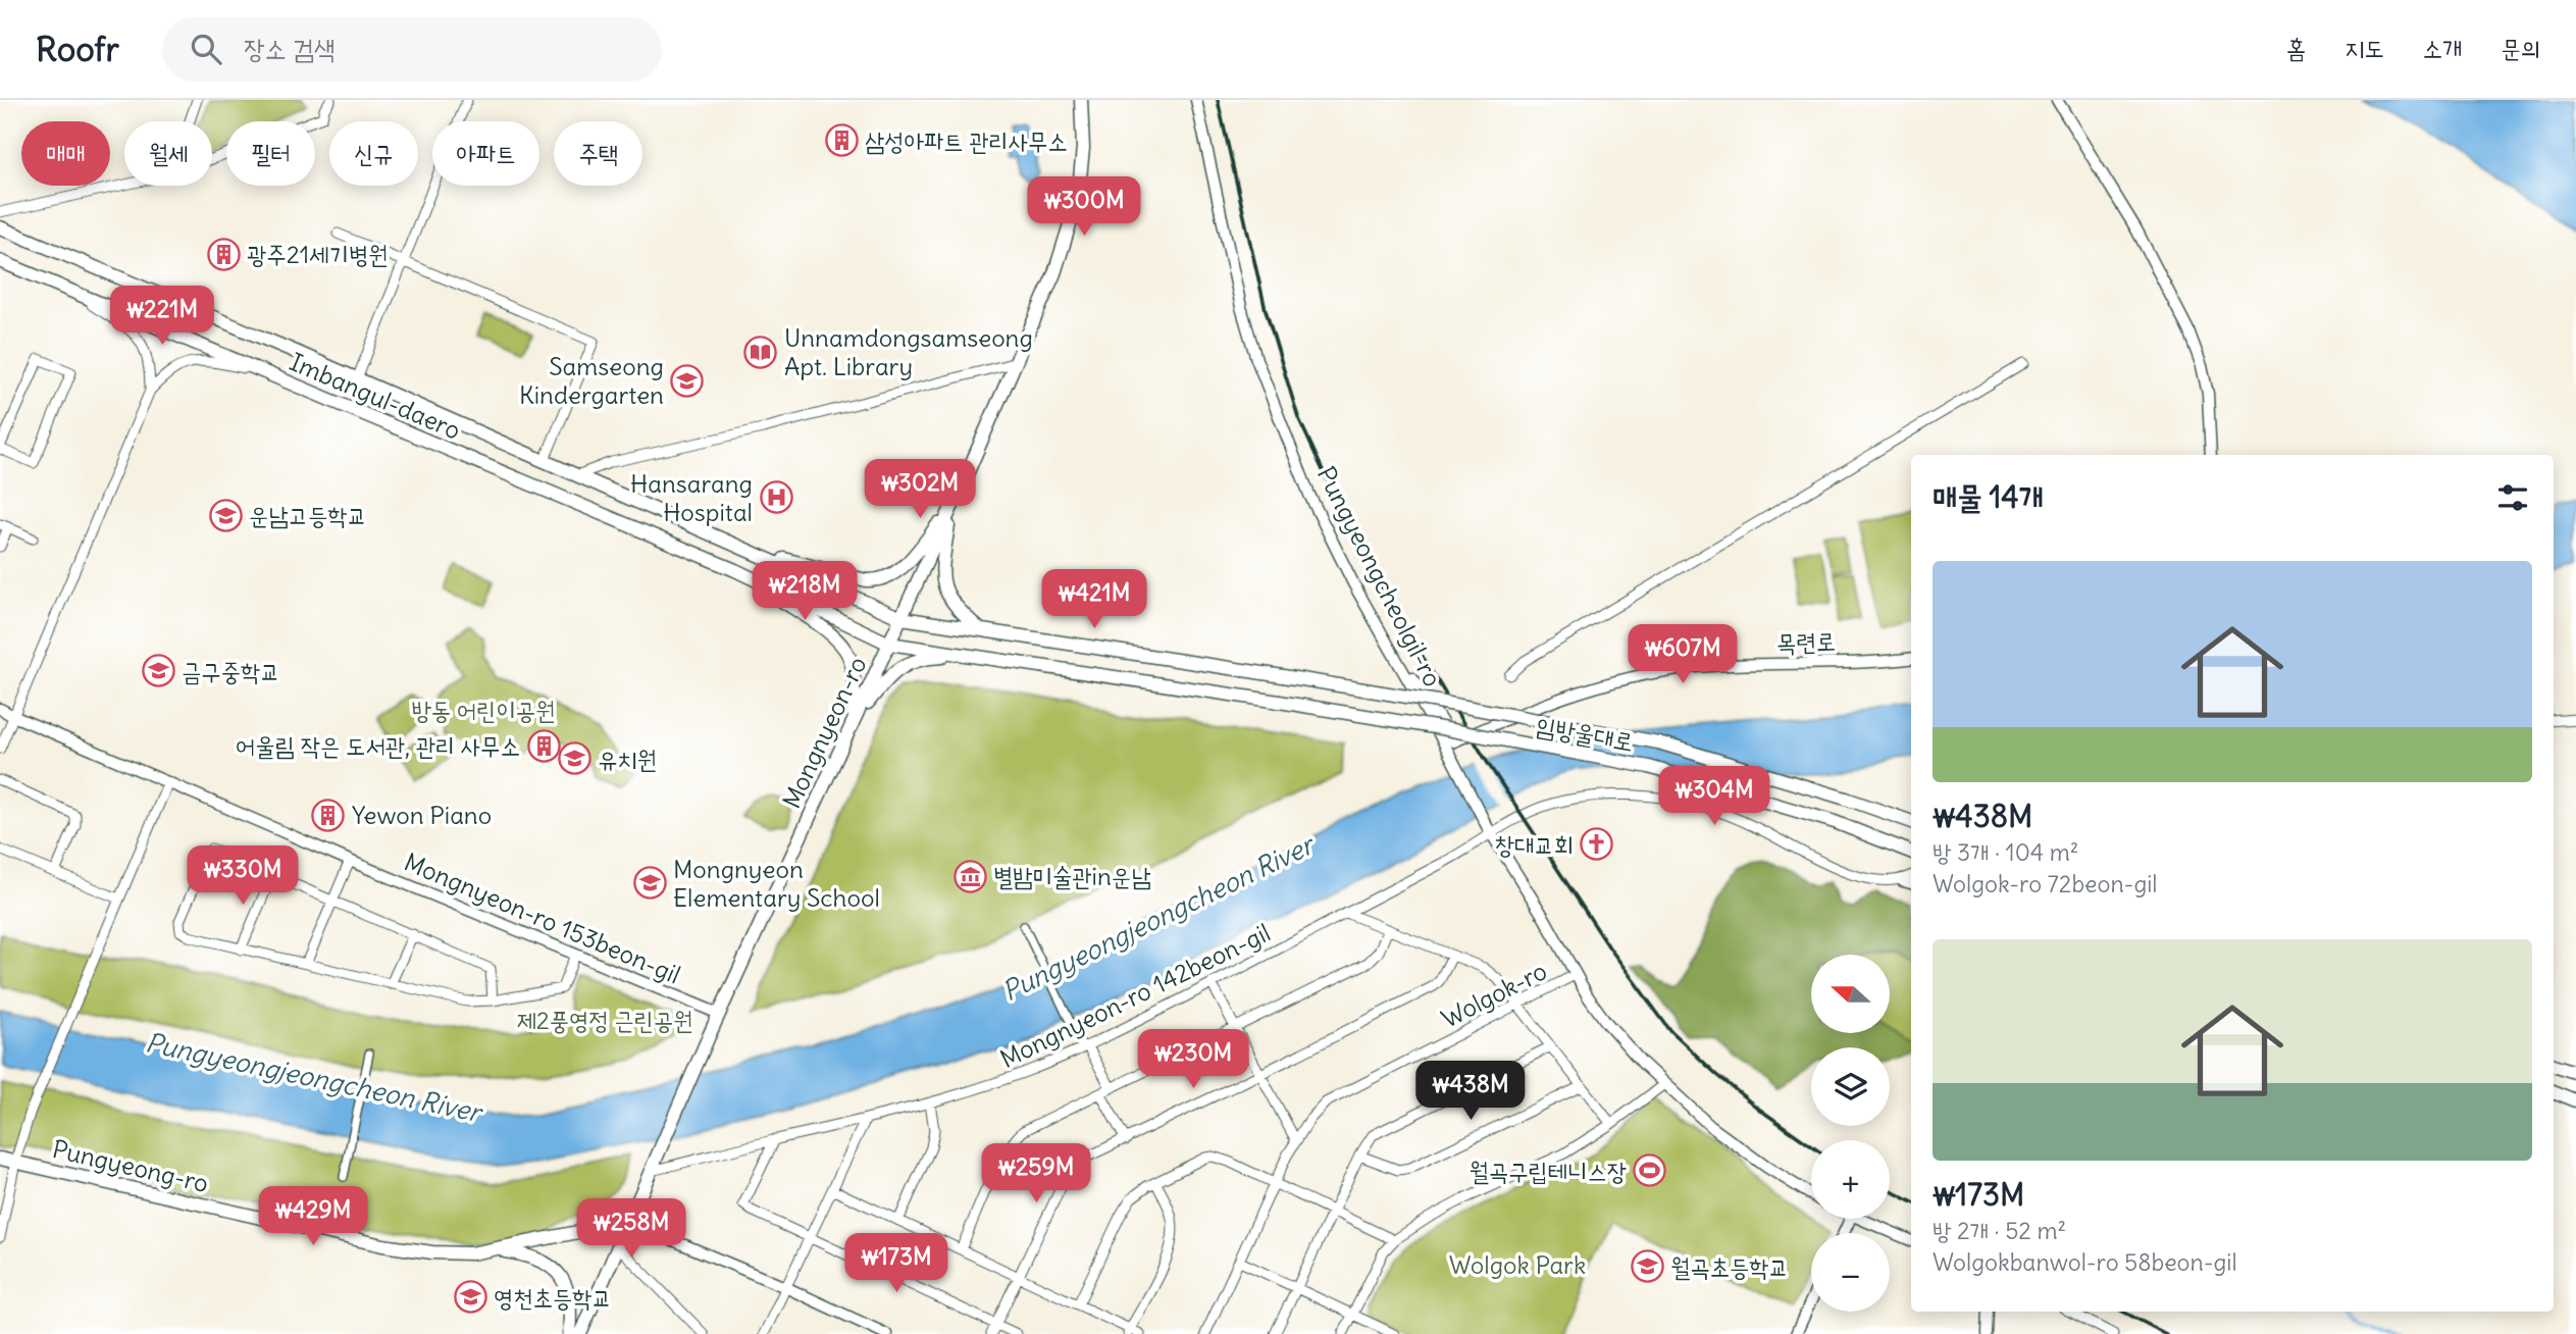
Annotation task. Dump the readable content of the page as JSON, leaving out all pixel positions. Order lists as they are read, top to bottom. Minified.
{"streets":{"main road":["Imbangul-daero","Mongnyeon-ro","임방울대로","Pungyeong-ro"],"street":["Pungyeongcheolgil-ro","목련로","Mongnyeon-ro 153beon-gil","Wolgok-ro","Mongnyeon-ro 142beon-gil"]},"crossings":[["Imbangul-daero","Mongnyeon-ro"],["Imbangul-daero","임방울대로"],["Pungyeongcheolgil-ro","목련로"],["Pungyeongcheolgil-ro","Mongnyeon-ro 142beon-gil"],["Mongnyeon-ro","Mongnyeon-ro 153beon-gil"],["Mongnyeon-ro","Mongnyeon-ro 142beon-gil"],["Mongnyeon-ro","Pungyeong-ro"]],"water":["Pungyeongjeongcheon River"],"parks":["방동 어린이공원","제2풍영정 근린공원","Wolgok Park"],"places":{"building":["삼성아파트 관리사무소","광주21세기병원","어울림 작은 도서관, 관리 사무소","Yewon Piano"],"library":["Unnamdongsamseong Apt. Library"],"school or university":["Samseong Kindergarten","운남고등학교","금구중학교","유치원","Mongnyeon Elementary School","월곡초등학교","영천초등학교"],"hospital":["Hansarang Hospital"],"church":["창대교회"],"museum":["별밤미술관in운남"],"sports":["월곡구립테니스장"]},"north":"left","page":{"header":"Roofr","search":"장소 검색","nav":["홈","지도","소개","문의"],"chip":["매매","월세","필터","신규","아파트","주택"],"price":["₩300M","₩221M","₩302M","₩218M","₩421M","₩607M","₩304M","₩330M","₩230M","₩438M","₩259M","₩429M","₩258M","₩173M"],"heading":"매물 14개","list":[{"name":"₩438M","note":"방 3개 · 104 m² · Wolgok-ro 72beon-gil"},{"name":"₩173M","note":"방 2개 · 52 m² · Wolgokbanwol-ro 58beon-gil"}],"map_buttons":["+","−"]}}
